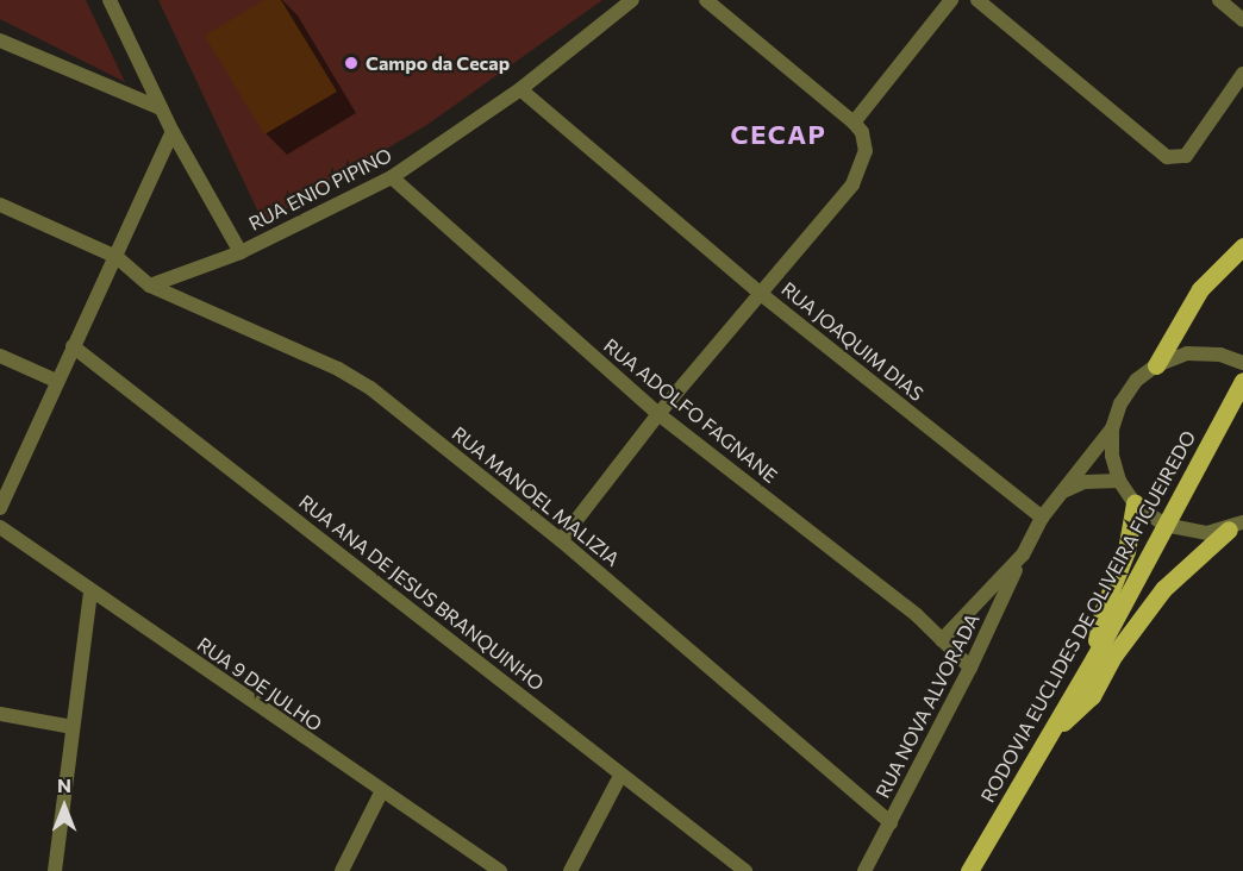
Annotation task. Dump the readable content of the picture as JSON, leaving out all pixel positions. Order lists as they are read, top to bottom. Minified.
{"streets":{"main road":["RODOVIA EUCLIDES DE OLIVEIRA FIGUEIREDO"],"street":["RUA ENIO PIPINO","RUA JOAQUIM DIAS","RUA ADOLFO FAGNANE","RUA MANOEL MALIZIA","RUA ANA DE JESUS BRANQUINHO","RUA 9 DE JULHO","RUA NOVA ALVORADA"]},"crossings":[["RUA ENIO PIPINO","RUA JOAQUIM DIAS"],["RUA ENIO PIPINO","RUA ADOLFO FAGNANE"],["RUA ENIO PIPINO","RUA MANOEL MALIZIA"],["RUA ADOLFO FAGNANE","RUA NOVA ALVORADA"],["RUA MANOEL MALIZIA","RUA NOVA ALVORADA"]],"districts":["CECAP"],"places":["Campo da Cecap"],"north":"top"}
